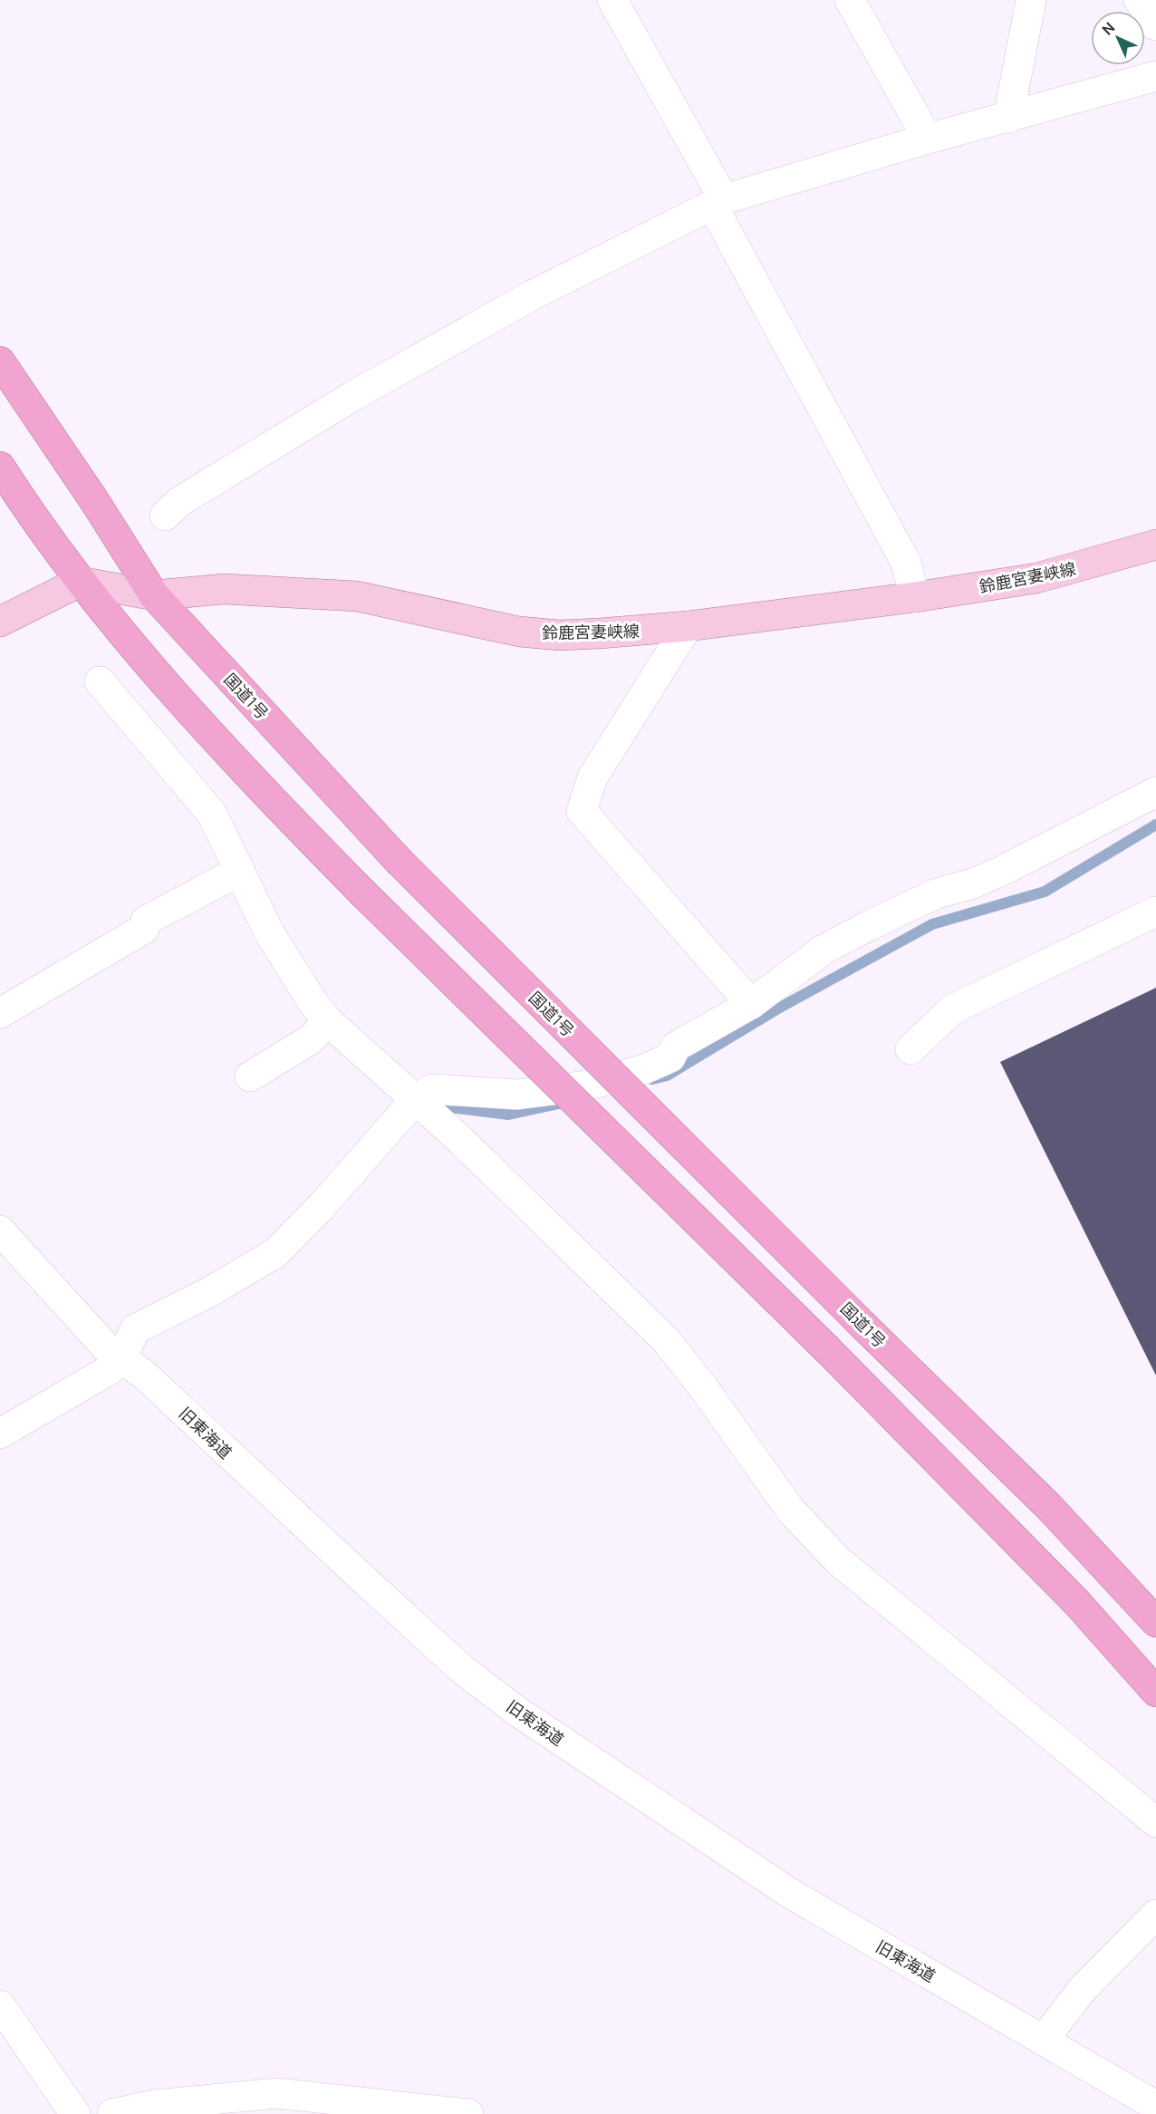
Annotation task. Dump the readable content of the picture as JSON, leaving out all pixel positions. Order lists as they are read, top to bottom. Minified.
{"streets":{"highway":["国道1号"],"main road":["鈴鹿宮妻峡線"],"street":["旧東海道"]},"crossings":[["鈴鹿宮妻峡線","国道1号"]],"north":"top left"}
